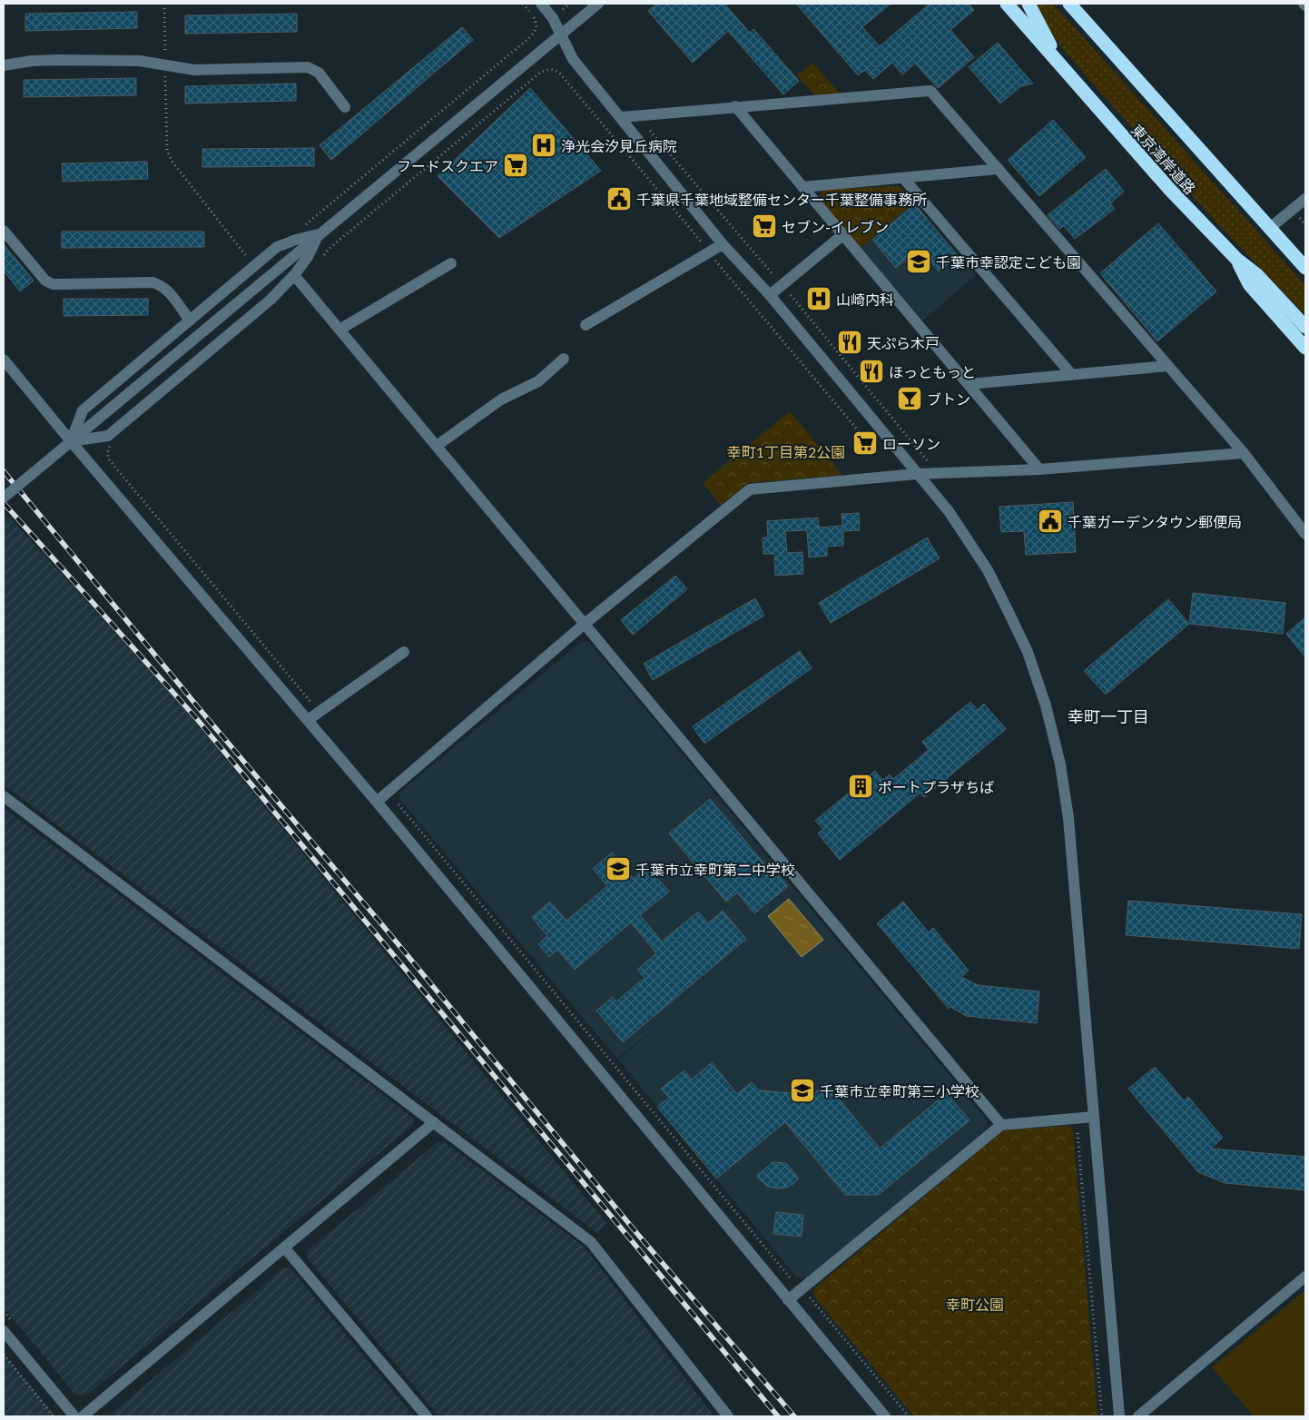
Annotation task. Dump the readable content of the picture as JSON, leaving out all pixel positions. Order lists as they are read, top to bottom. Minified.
{"streets":{"highway":["東京湾岸道路"]},"districts":["幸町一丁目"],"parks":["幸町1丁目第2公園","幸町公園"],"places":{"hospital":["浄光会汐見丘病院","山崎内科"],"supermarket":["フードスクエア","セブン-イレブン","ローソン"],"public building":["千葉県千葉地域整備センター千葉整備事務所","千葉ガーデンタウン郵便局"],"school or university":["千葉市幸認定こども園","千葉市立幸町第二中学校","千葉市立幸町第三小学校"],"restaurant":["天ぷら木戸","ほっともっと"],"bar":["ブトン"],"building":["ポートプラザちば"]}}
